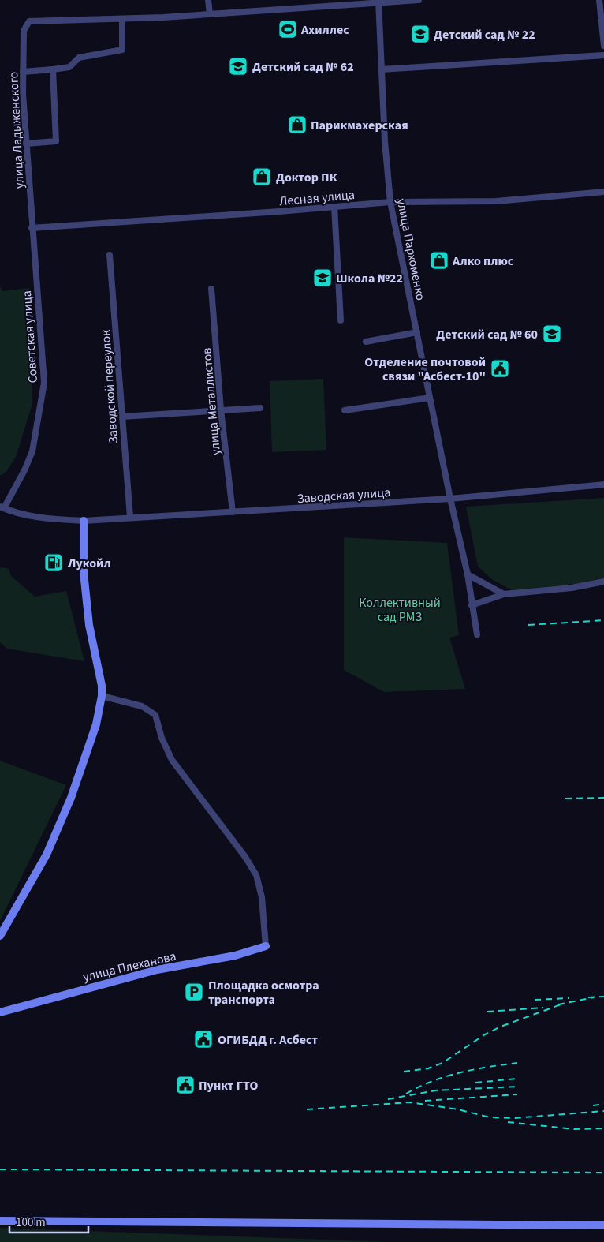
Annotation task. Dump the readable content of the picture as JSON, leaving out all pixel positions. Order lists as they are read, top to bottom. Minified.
{"streets":{"street":["улица Ладыженского","Лесная улица","улица Пархоменко","Советская улица","Заводской переулок","улица Металлистов","Заводская улица","улица Плеханова"]},"crossings":[["улица Ладыженского","Лесная улица"],["улица Ладыженского","Советская улица"],["Лесная улица","улица Пархоменко"],["Лесная улица","Советская улица"],["улица Пархоменко","Заводская улица"],["Советская улица","Заводская улица"],["Заводской переулок","Заводская улица"],["улица Металлистов","Заводская улица"]],"parks":["Коллективный сад РМЗ"],"places":{"sports":["Ахиллес"],"school or university":["Детский сад № 22","Детский сад № 62","Школа №22","Детский сад № 60"],"shop":["Парикмахерская","Доктор ПК","Алко плюс"],"public building":["Отделение почтовой связи \"Асбест-10\"","ОГИБДД г. Асбест","Пункт ГТО"],"fuel station":["Лукойл"],"parking":["Площадка осмотра транспорта"]},"scale_bar":"100 m"}
